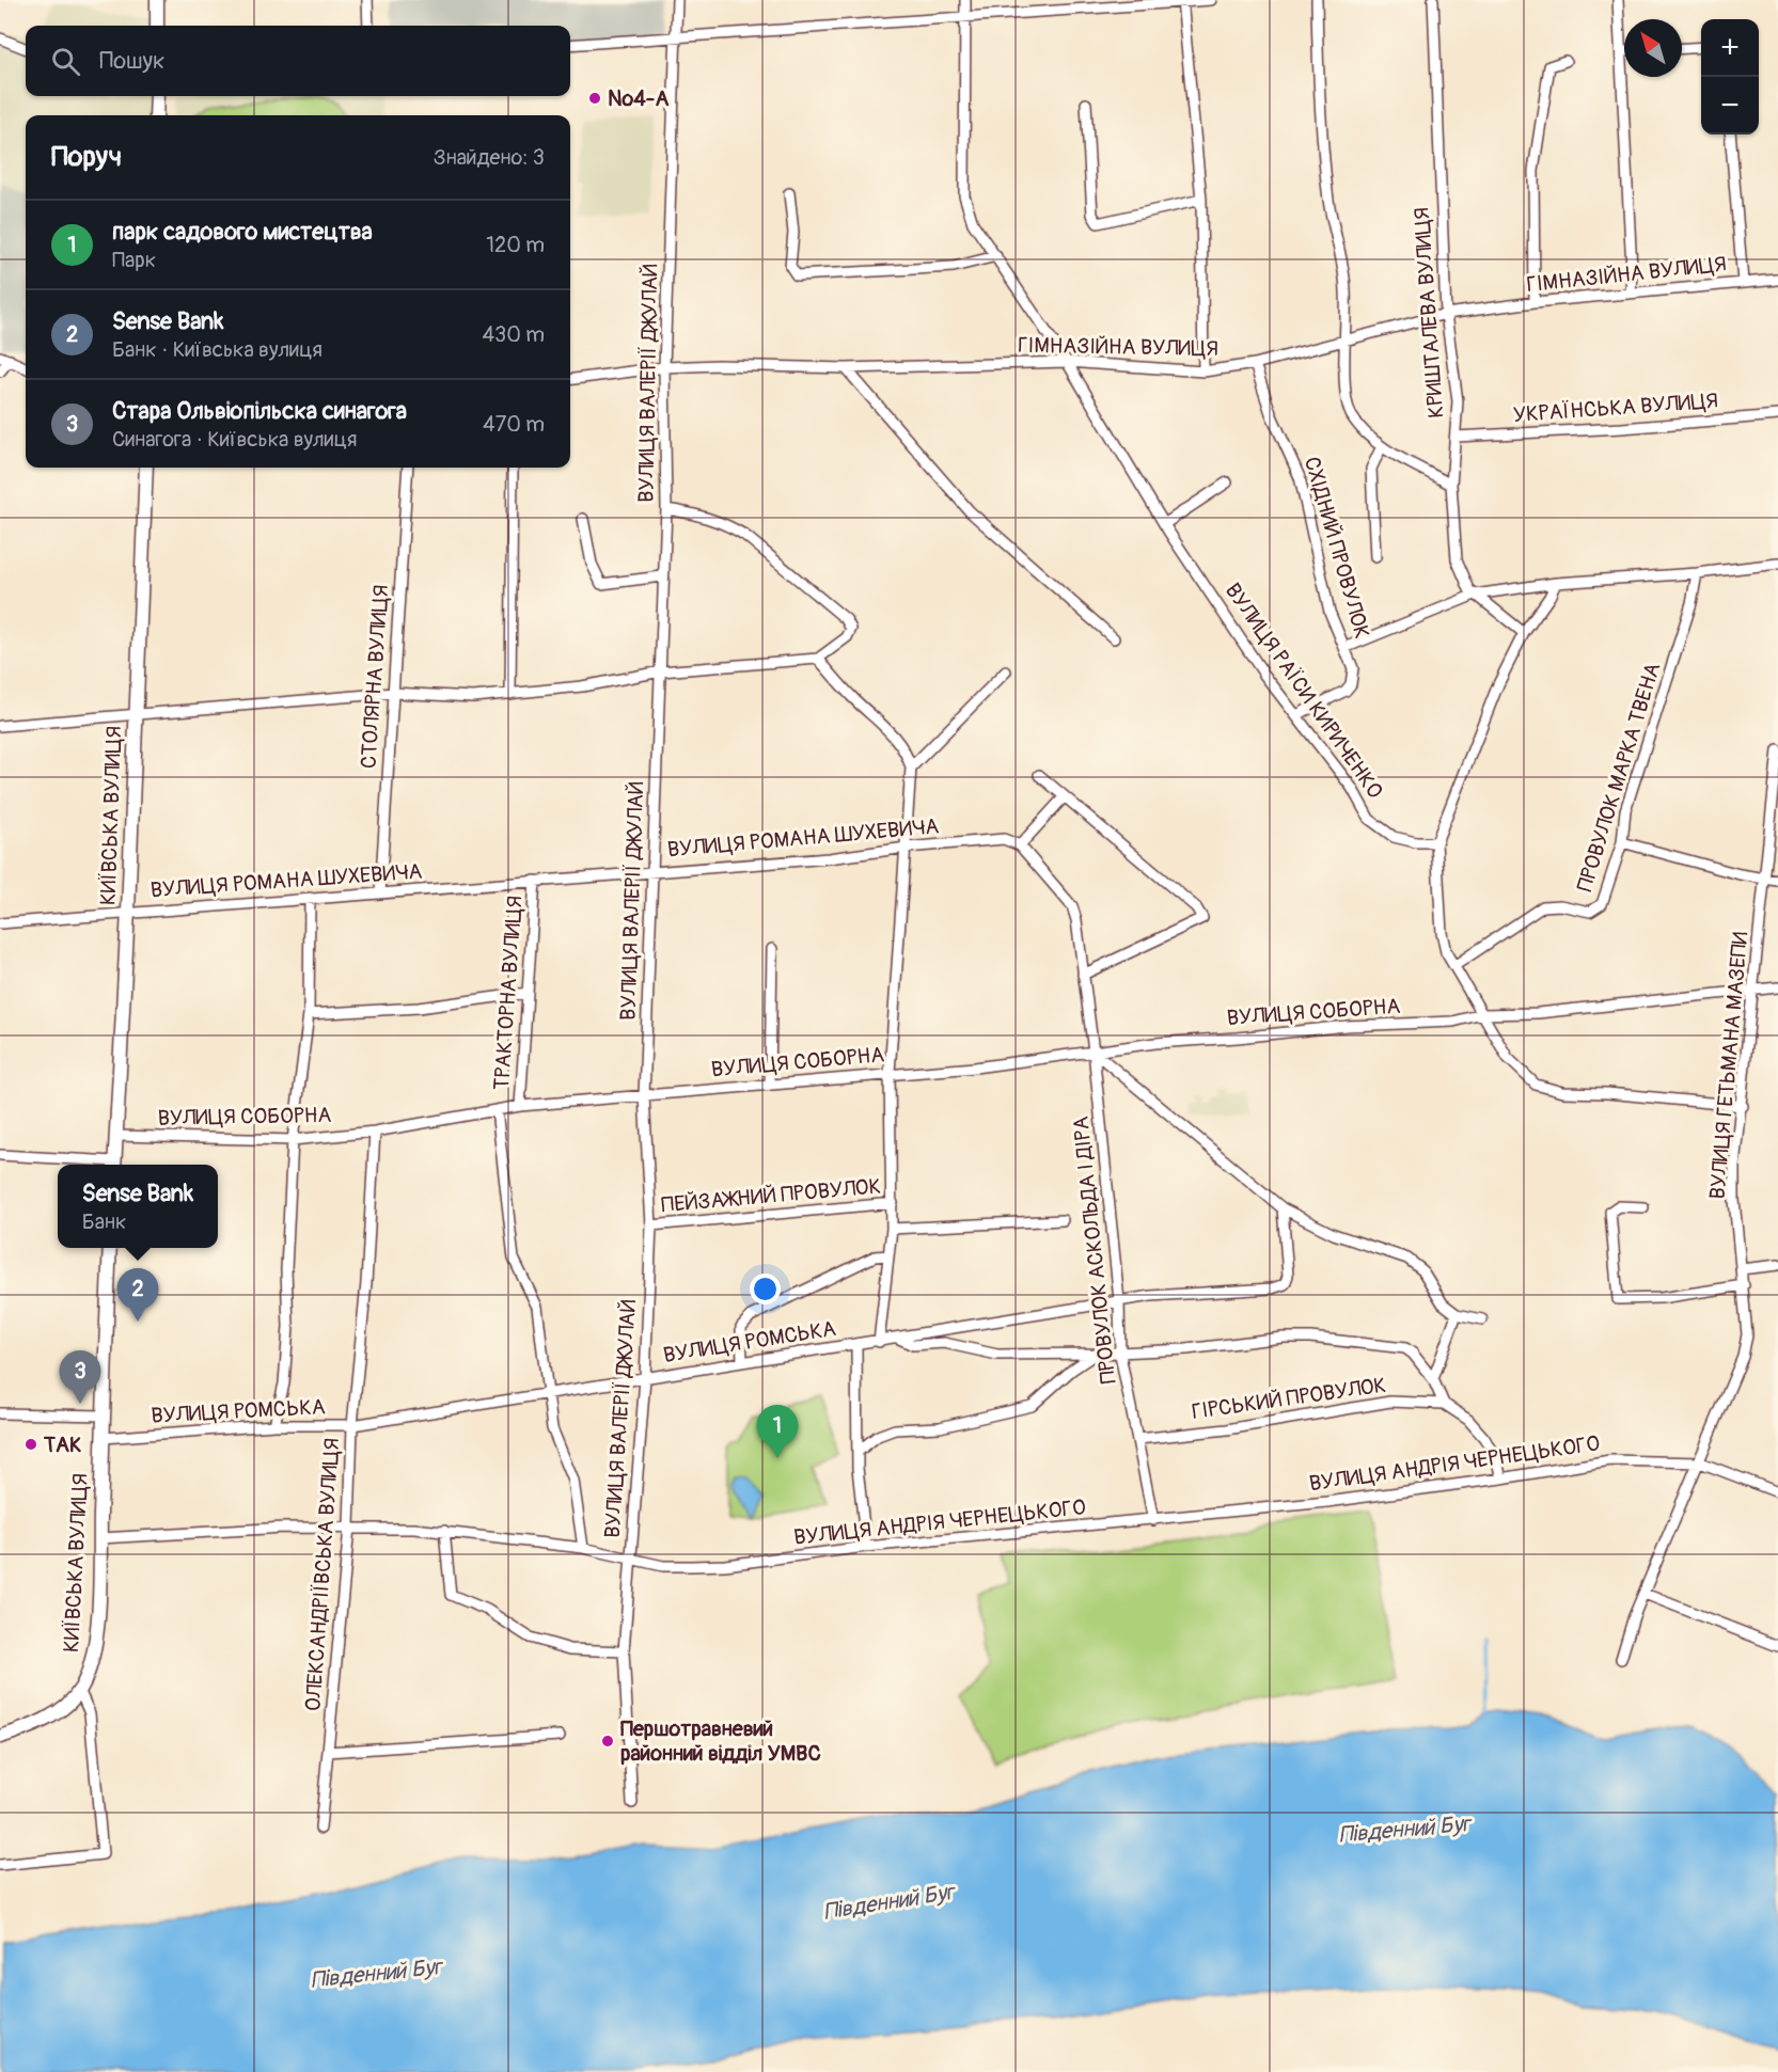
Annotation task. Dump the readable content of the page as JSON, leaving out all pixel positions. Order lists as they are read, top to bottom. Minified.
{"streets":{"main road":["КИЇВСЬКА ВУЛИЦЯ"],"street":["ГІМНАЗІЙНА ВУЛИЦЯ","КРИШТАЛЕВА ВУЛИЦЯ","ВУЛИЦЯ ВАЛЕРІЇ ДЖУЛАЙ","УКРАЇНСЬКА ВУЛИЦЯ","СХІДНИЙ ПРОВУЛОК","СТОЛЯРНА ВУЛИЦЯ","ВУЛИЦЯ РАЇСИ КИРИЧЕНКО","ПРОВУЛОК МАРКА ТВЕНА","ВУЛИЦЯ РОМАНА ШУХЕВИЧА","ТРАКТОРНА ВУЛИЦЯ","ВУЛИЦЯ СОБОРНА","ВУЛИЦЯ ГЕТЬМАНА МАЗЕПИ","ПЕЙЗАЖНИЙ ПРОВУЛОК","ПРОВУЛОК АСКОЛЬДА І ДІРА","ВУЛИЦЯ РОМСЬКА","ГІРСЬКИЙ ПРОВУЛОК","ВУЛИЦЯ АНДРІЯ ЧЕРНЕЦЬКОГО","ОЛЕКСАНДРІЇВСЬКА ВУЛИЦЯ"]},"crossings":[["ГІМНАЗІЙНА ВУЛИЦЯ","КРИШТАЛЕВА ВУЛИЦЯ"],["ГІМНАЗІЙНА ВУЛИЦЯ","ВУЛИЦЯ ВАЛЕРІЇ ДЖУЛАЙ"],["ГІМНАЗІЙНА ВУЛИЦЯ","СХІДНИЙ ПРОВУЛОК"],["ГІМНАЗІЙНА ВУЛИЦЯ","ВУЛИЦЯ РАЇСИ КИРИЧЕНКО"],["КРИШТАЛЕВА ВУЛИЦЯ","УКРАЇНСЬКА ВУЛИЦЯ"],["ВУЛИЦЯ ВАЛЕРІЇ ДЖУЛАЙ","ВУЛИЦЯ РОМАНА ШУХЕВИЧА"],["ВУЛИЦЯ ВАЛЕРІЇ ДЖУЛАЙ","ВУЛИЦЯ СОБОРНА"],["ВУЛИЦЯ ВАЛЕРІЇ ДЖУЛАЙ","ПЕЙЗАЖНИЙ ПРОВУЛОК"],["ВУЛИЦЯ ВАЛЕРІЇ ДЖУЛАЙ","ВУЛИЦЯ РОМСЬКА"],["ВУЛИЦЯ ВАЛЕРІЇ ДЖУЛАЙ","ВУЛИЦЯ АНДРІЯ ЧЕРНЕЦЬКОГО"],["СХІДНИЙ ПРОВУЛОК","ВУЛИЦЯ РАЇСИ КИРИЧЕНКО"],["СТОЛЯРНА ВУЛИЦЯ","ВУЛИЦЯ РОМАНА ШУХЕВИЧА"],["КИЇВСЬКА ВУЛИЦЯ","ВУЛИЦЯ РОМАНА ШУХЕВИЧА"],["КИЇВСЬКА ВУЛИЦЯ","ВУЛИЦЯ СОБОРНА"],["КИЇВСЬКА ВУЛИЦЯ","ВУЛИЦЯ РОМСЬКА"],["КИЇВСЬКА ВУЛИЦЯ","ВУЛИЦЯ АНДРІЯ ЧЕРНЕЦЬКОГО"],["ВУЛИЦЯ РОМАНА ШУХЕВИЧА","ТРАКТОРНА ВУЛИЦЯ"],["ТРАКТОРНА ВУЛИЦЯ","ВУЛИЦЯ СОБОРНА"],["ТРАКТОРНА ВУЛИЦЯ","ВУЛИЦЯ РОМСЬКА"],["ТРАКТОРНА ВУЛИЦЯ","ВУЛИЦЯ АНДРІЯ ЧЕРНЕЦЬКОГО"],["ВУЛИЦЯ СОБОРНА","ВУЛИЦЯ ГЕТЬМАНА МАЗЕПИ"],["ВУЛИЦЯ СОБОРНА","ПРОВУЛОК АСКОЛЬДА І ДІРА"],["ВУЛИЦЯ СОБОРНА","ОЛЕКСАНДРІЇВСЬКА ВУЛИЦЯ"],["ВУЛИЦЯ ГЕТЬМАНА МАЗЕПИ","ВУЛИЦЯ АНДРІЯ ЧЕРНЕЦЬКОГО"],["ПРОВУЛОК АСКОЛЬДА І ДІРА","ВУЛИЦЯ РОМСЬКА"],["ПРОВУЛОК АСКОЛЬДА І ДІРА","ГІРСЬКИЙ ПРОВУЛОК"],["ПРОВУЛОК АСКОЛЬДА І ДІРА","ВУЛИЦЯ АНДРІЯ ЧЕРНЕЦЬКОГО"],["ВУЛИЦЯ РОМСЬКА","ОЛЕКСАНДРІЇВСЬКА ВУЛИЦЯ"],["ВУЛИЦЯ АНДРІЯ ЧЕРНЕЦЬКОГО","ОЛЕКСАНДРІЇВСЬКА ВУЛИЦЯ"]],"water":["Південний Буг"],"places":["№4-А","ТАК","Першотравневий районний відділ УМВС"],"north":"top left","page":{"map_buttons":["+","−"],"search":"Пошук","heading":["Поруч","Знайдено: 3"],"list":[{"mark":"1","name":"парк садового мистецтва","note":"Парк","value":"120 m"},{"mark":"2","name":"Sense Bank","note":"Банк · Київська вулиця","value":"430 m"},{"mark":"3","name":"Стара Ольвіопільска синагога","note":"Синагога · Київська вулиця","value":"470 m"}],"popup":["Sense Bank","Банк"],"pins":["2","3","1"]}}
